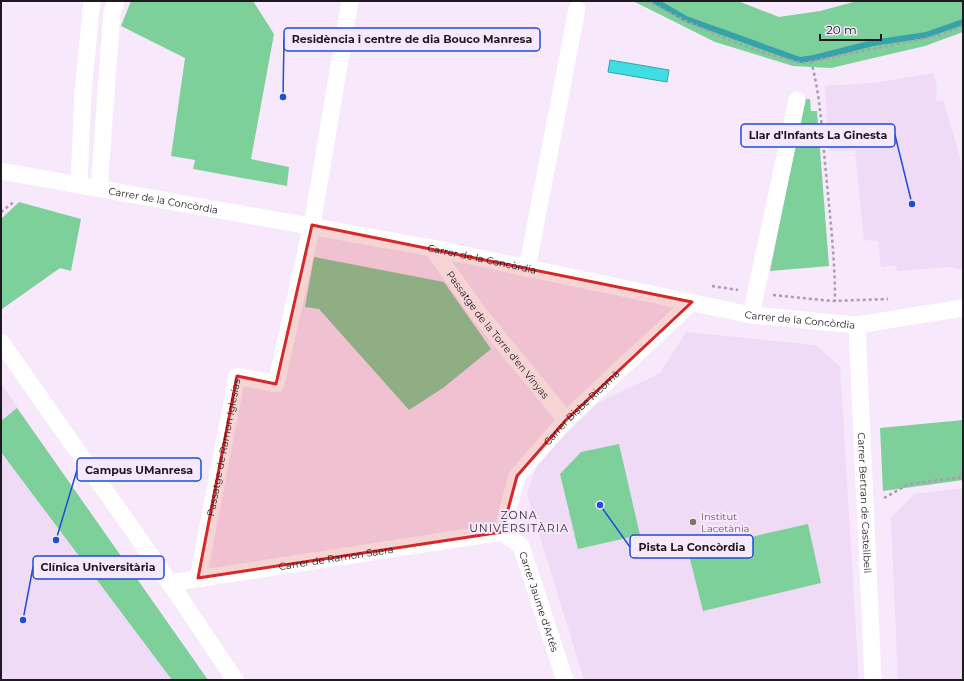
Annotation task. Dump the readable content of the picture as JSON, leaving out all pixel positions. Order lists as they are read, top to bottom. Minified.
{"streets":{"street":["Carrer de la Concòrdia","Passatge de la Torre d'en Vinyas","Carrer Bisbe Ricomà","Passatge de Ramon Iglesias","Carrer Bertran de Castellbell","Carrer de Ramon Saera","Carrer Jaume d'Artés"]},"crossings":[["Carrer de la Concòrdia","Passatge de la Torre d'en Vinyas"],["Carrer de la Concòrdia","Carrer Bisbe Ricomà"],["Carrer de la Concòrdia","Passatge de Ramon Iglesias"],["Carrer de la Concòrdia","Carrer Bertran de Castellbell"],["Passatge de la Torre d'en Vinyas","Carrer Bisbe Ricomà"],["Carrer Bisbe Ricomà","Carrer de Ramon Saera"],["Carrer Bisbe Ricomà","Carrer Jaume d'Artés"],["Passatge de Ramon Iglesias","Carrer de Ramon Saera"],["Carrer de Ramon Saera","Carrer Jaume d'Artés"]],"districts":["ZONA UNIVERSITÀRIA"],"places":["Residència i centre de dia Bouco Manresa","Llar d'Infants La Ginesta","Pista La Concòrdia","Institut Lacetània","Campus UManresa","Clínica Universitària"],"scale_bar":"20 m"}
